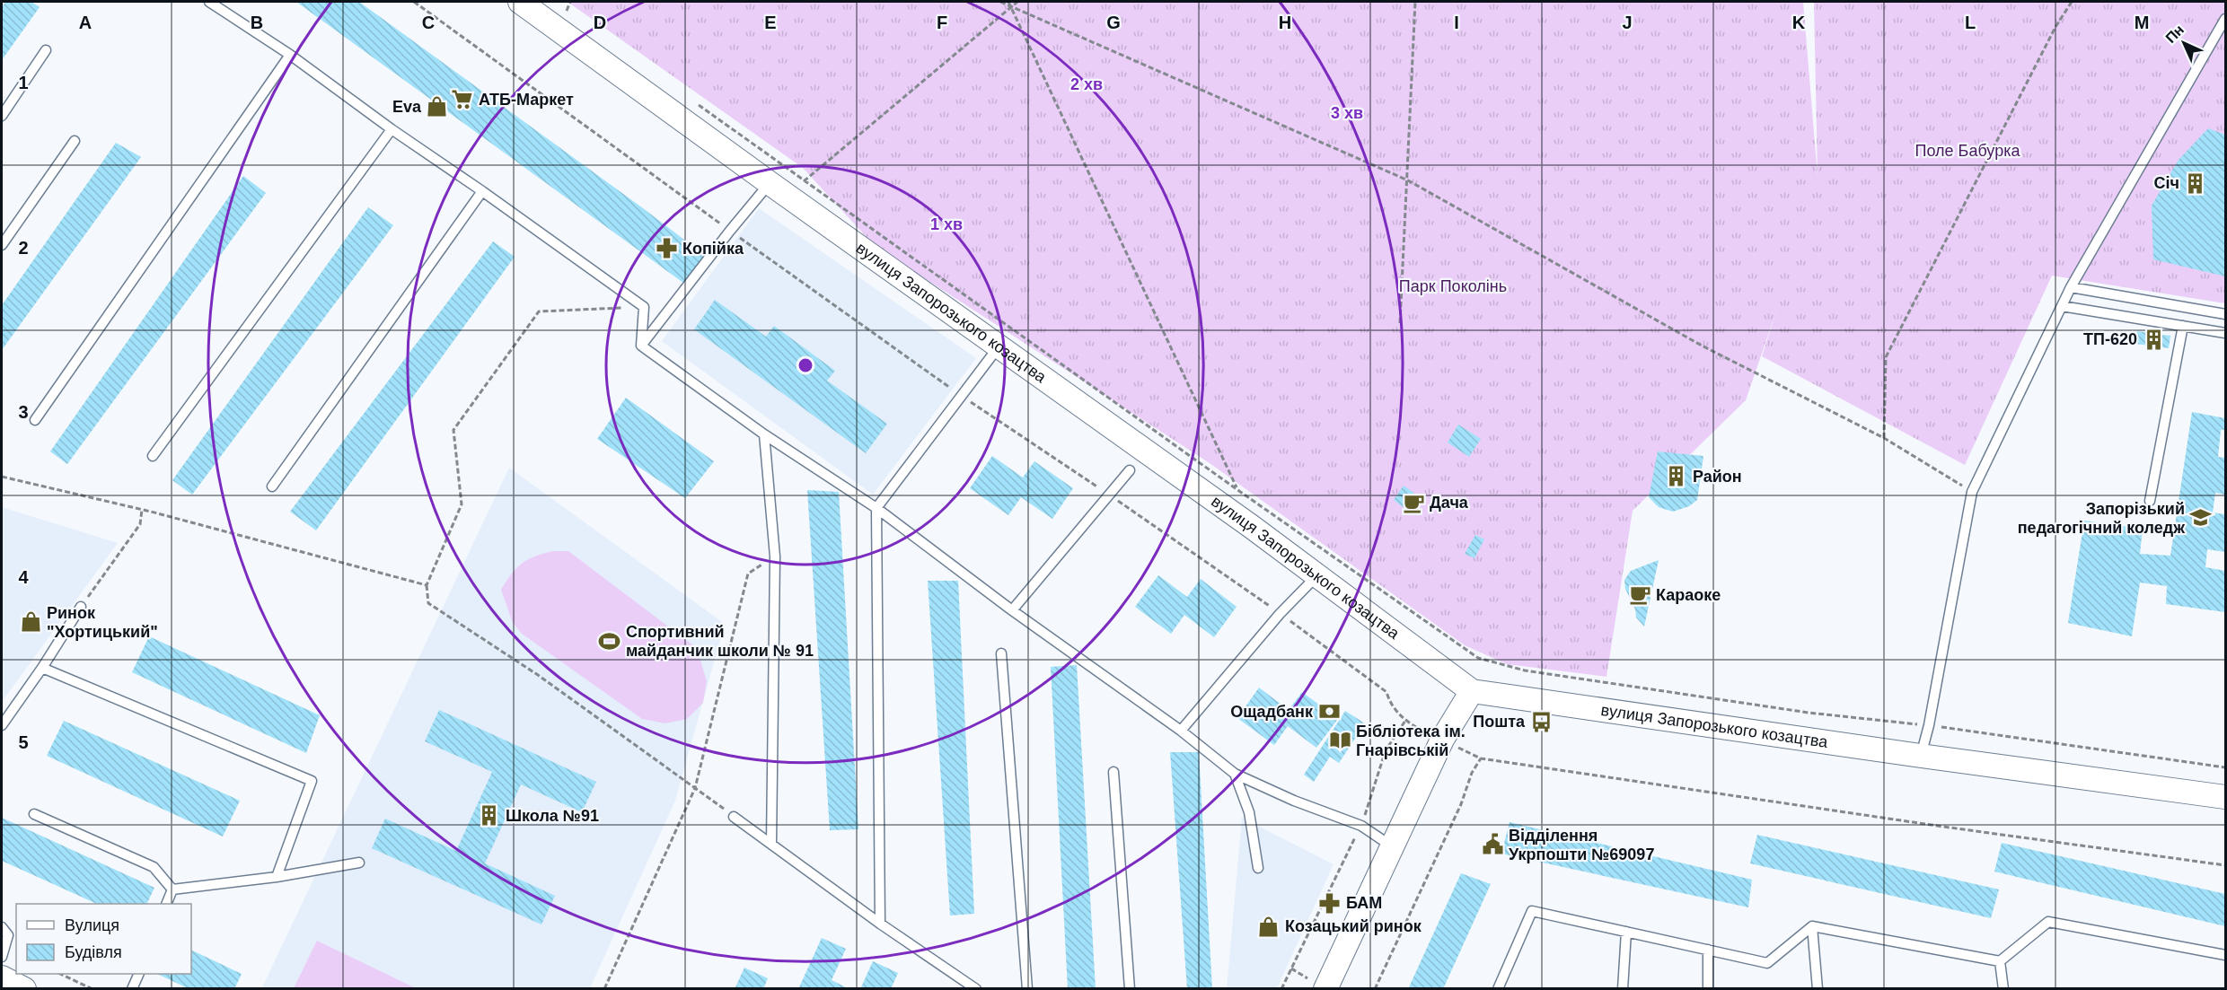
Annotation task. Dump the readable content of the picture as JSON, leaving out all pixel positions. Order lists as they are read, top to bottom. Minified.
{"streets":{"street":["вулиця Запорозького козацтва"]},"parks":["Поле Бабурка","Парк Поколінь"],"places":{"supermarket":["АТБ-Маркет"],"shop":["Eva","Ринок \"Хортицький\"","Козацький ринок"],"building":["Січ","ТП-620","Район","Школа №91"],"pharmacy":["Копійка","БАМ"],"cafe":["Дача","Караоке"],"school or university":["Запорізький педагогічний коледж"],"sports":["Спортивний майданчик школи № 91"],"bank":["Ощадбанк"],"bus stop":["Пошта"],"library":["Бібліотека ім. Гнарівській"],"public building":["Відділення Укрпошти №69097"]},"legend":["Вулиця","Будівля"],"north":"top left","grid":{"columns":["A","B","C","D","E","F","G","H","I","J","K","L","M"],"rows":["1","2","3","4","5"]},"rings":["2 хв","3 хв","1 хв"]}
